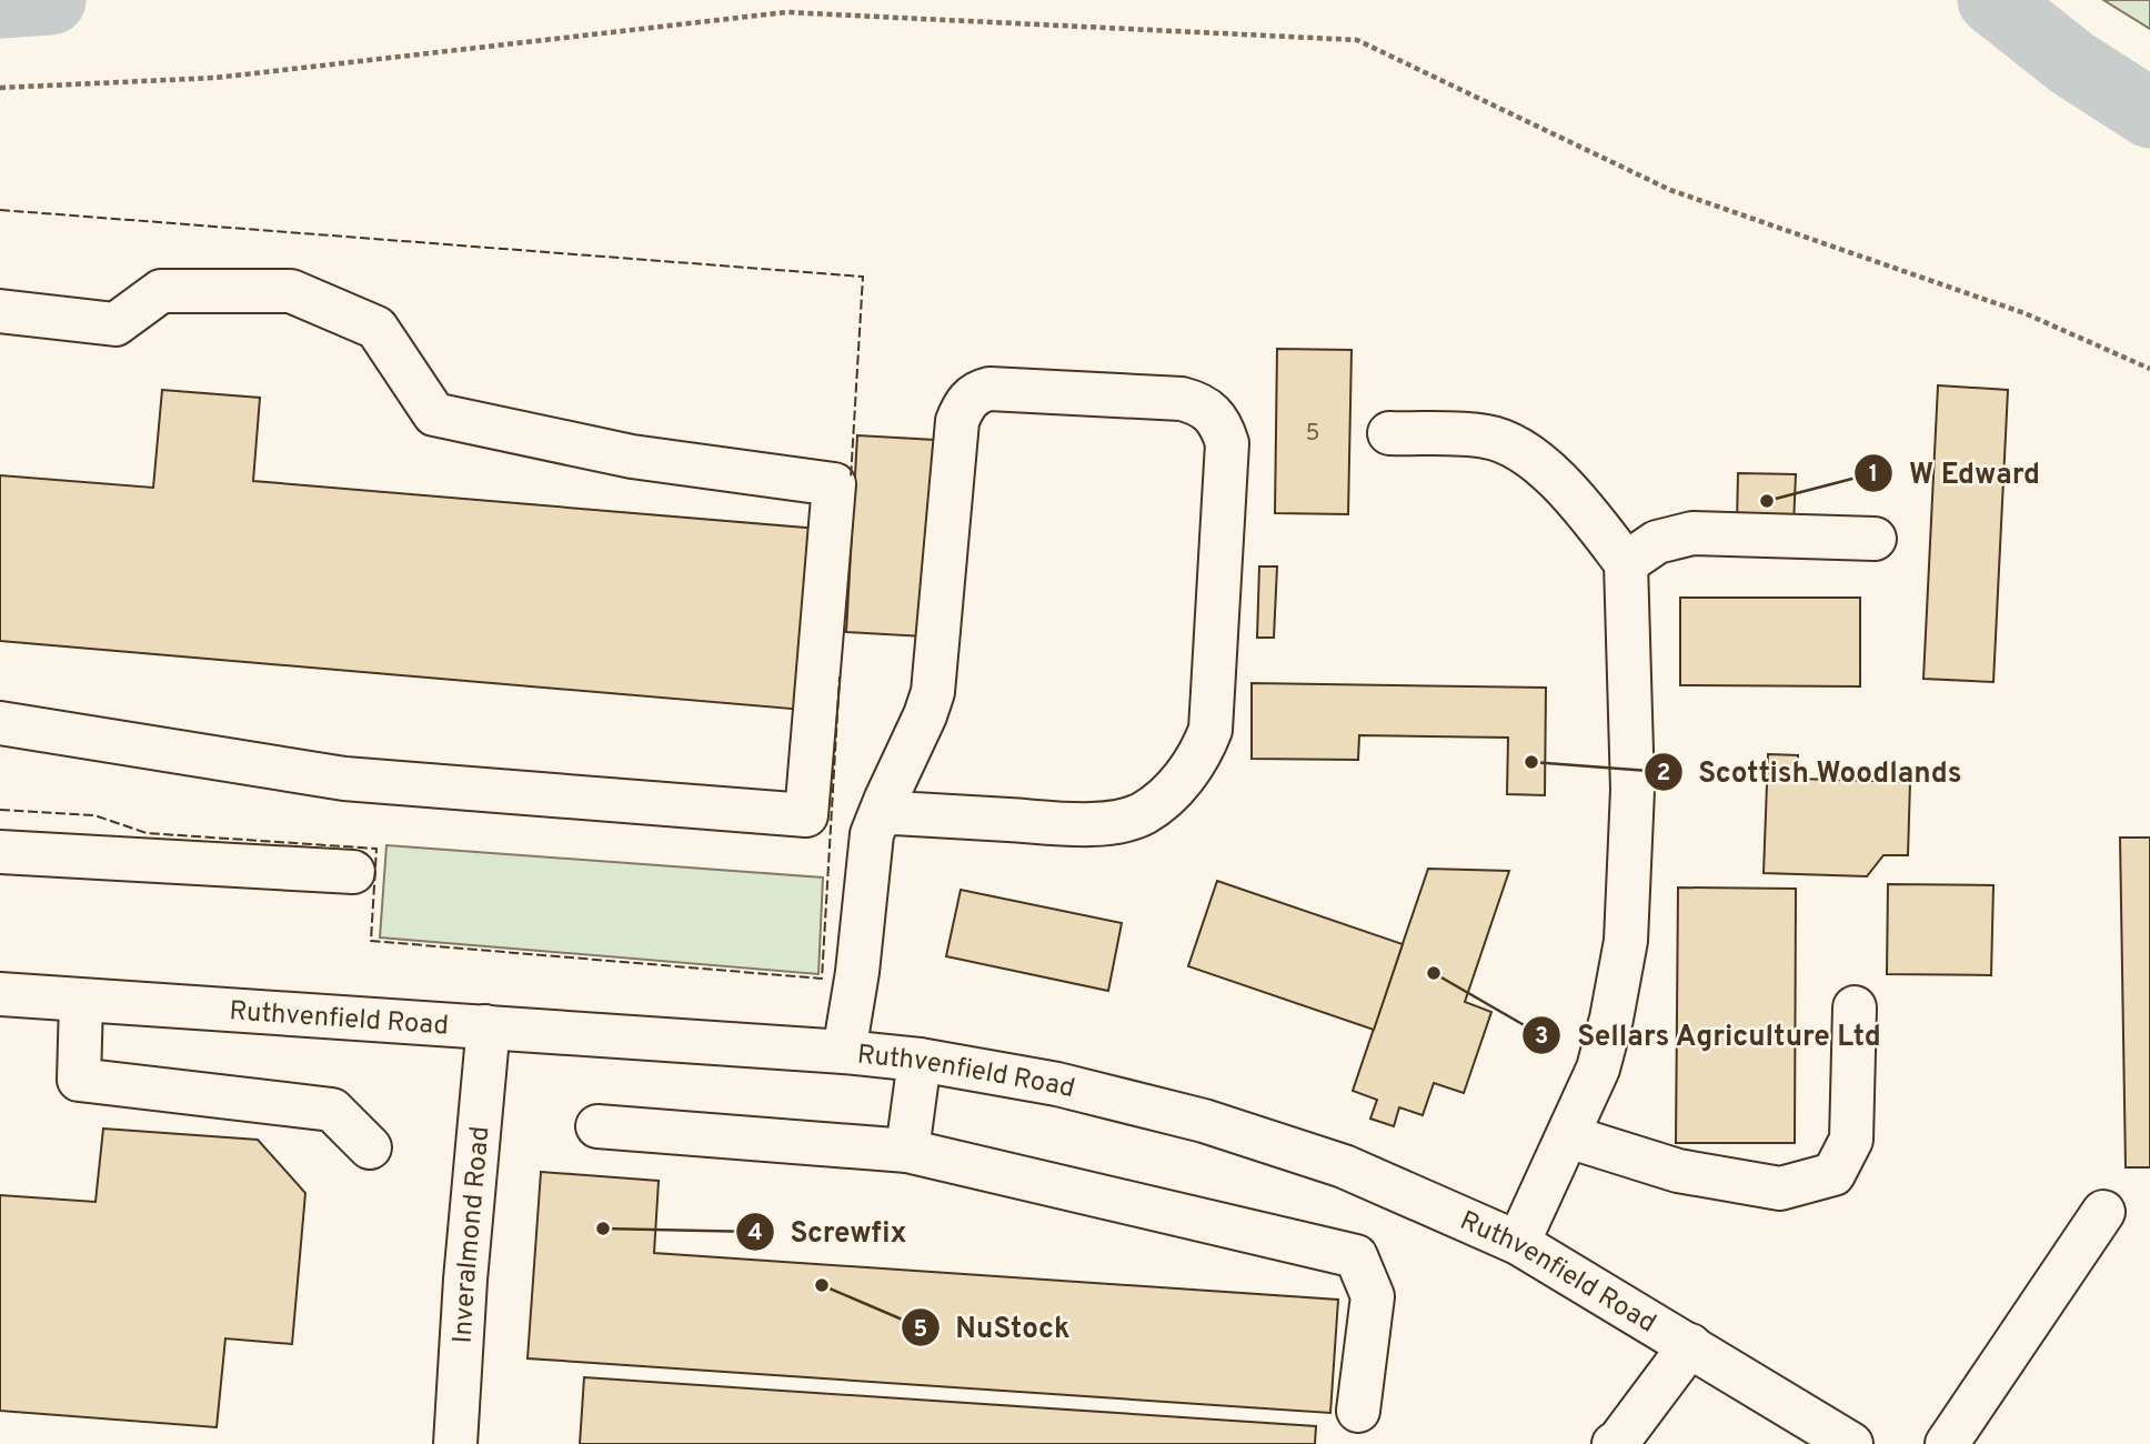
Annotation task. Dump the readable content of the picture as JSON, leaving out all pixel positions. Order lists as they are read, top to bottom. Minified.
{"streets":{"street":["Ruthvenfield Road","Inveralmond Road"]},"crossings":[["Ruthvenfield Road","Inveralmond Road"]],"places":["W Edward","Scottish Woodlands","Sellars Agriculture Ltd","Screwfix","NuStock"],"house_numbers":["5"]}
